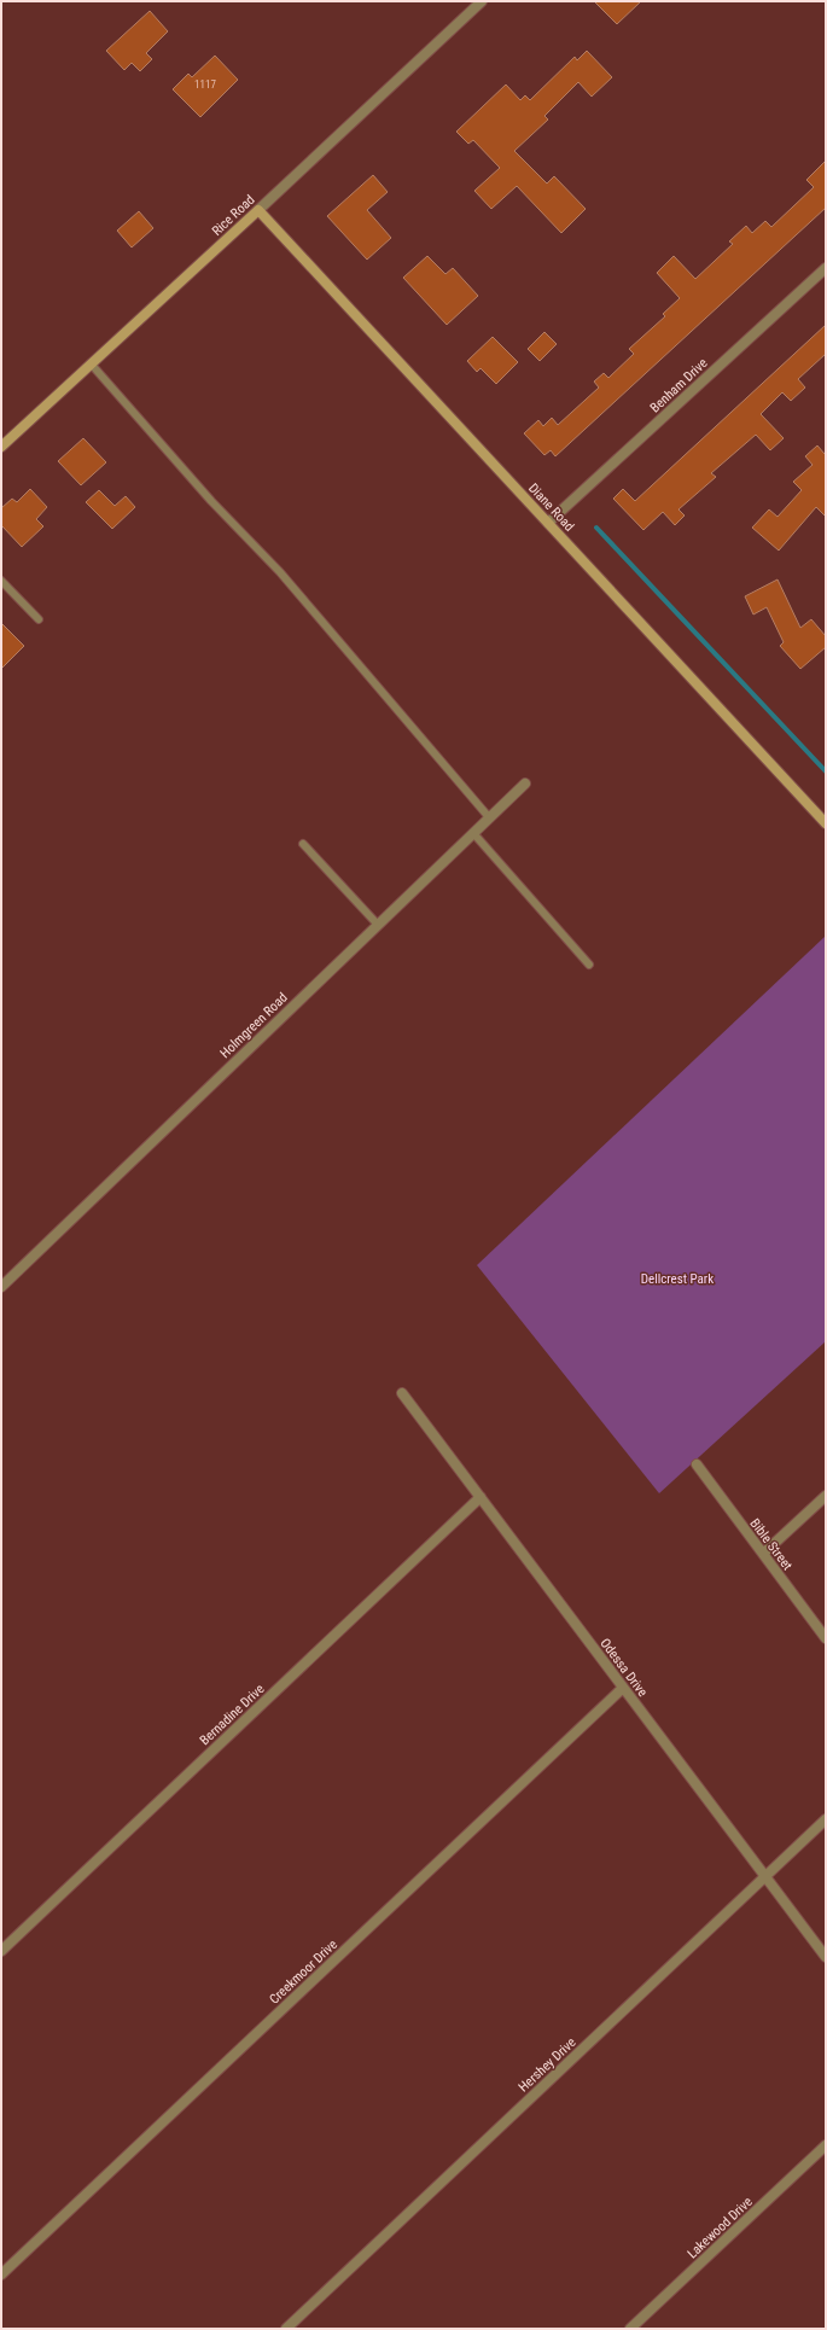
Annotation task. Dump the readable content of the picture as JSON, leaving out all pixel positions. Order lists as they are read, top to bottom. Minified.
{"streets":{"street":["Rice Road","Benham Drive","Diane Road","Holmgreen Road","Bible Street","Odessa Drive","Bernadine Drive","Creekmoor Drive","Hershey Drive","Lakewood Drive"]},"crossings":[["Rice Road","Diane Road"],["Benham Drive","Diane Road"],["Odessa Drive","Bernadine Drive"],["Odessa Drive","Creekmoor Drive"],["Odessa Drive","Hershey Drive"]],"parks":["Dellcrest Park"],"house_numbers":["1117"]}
